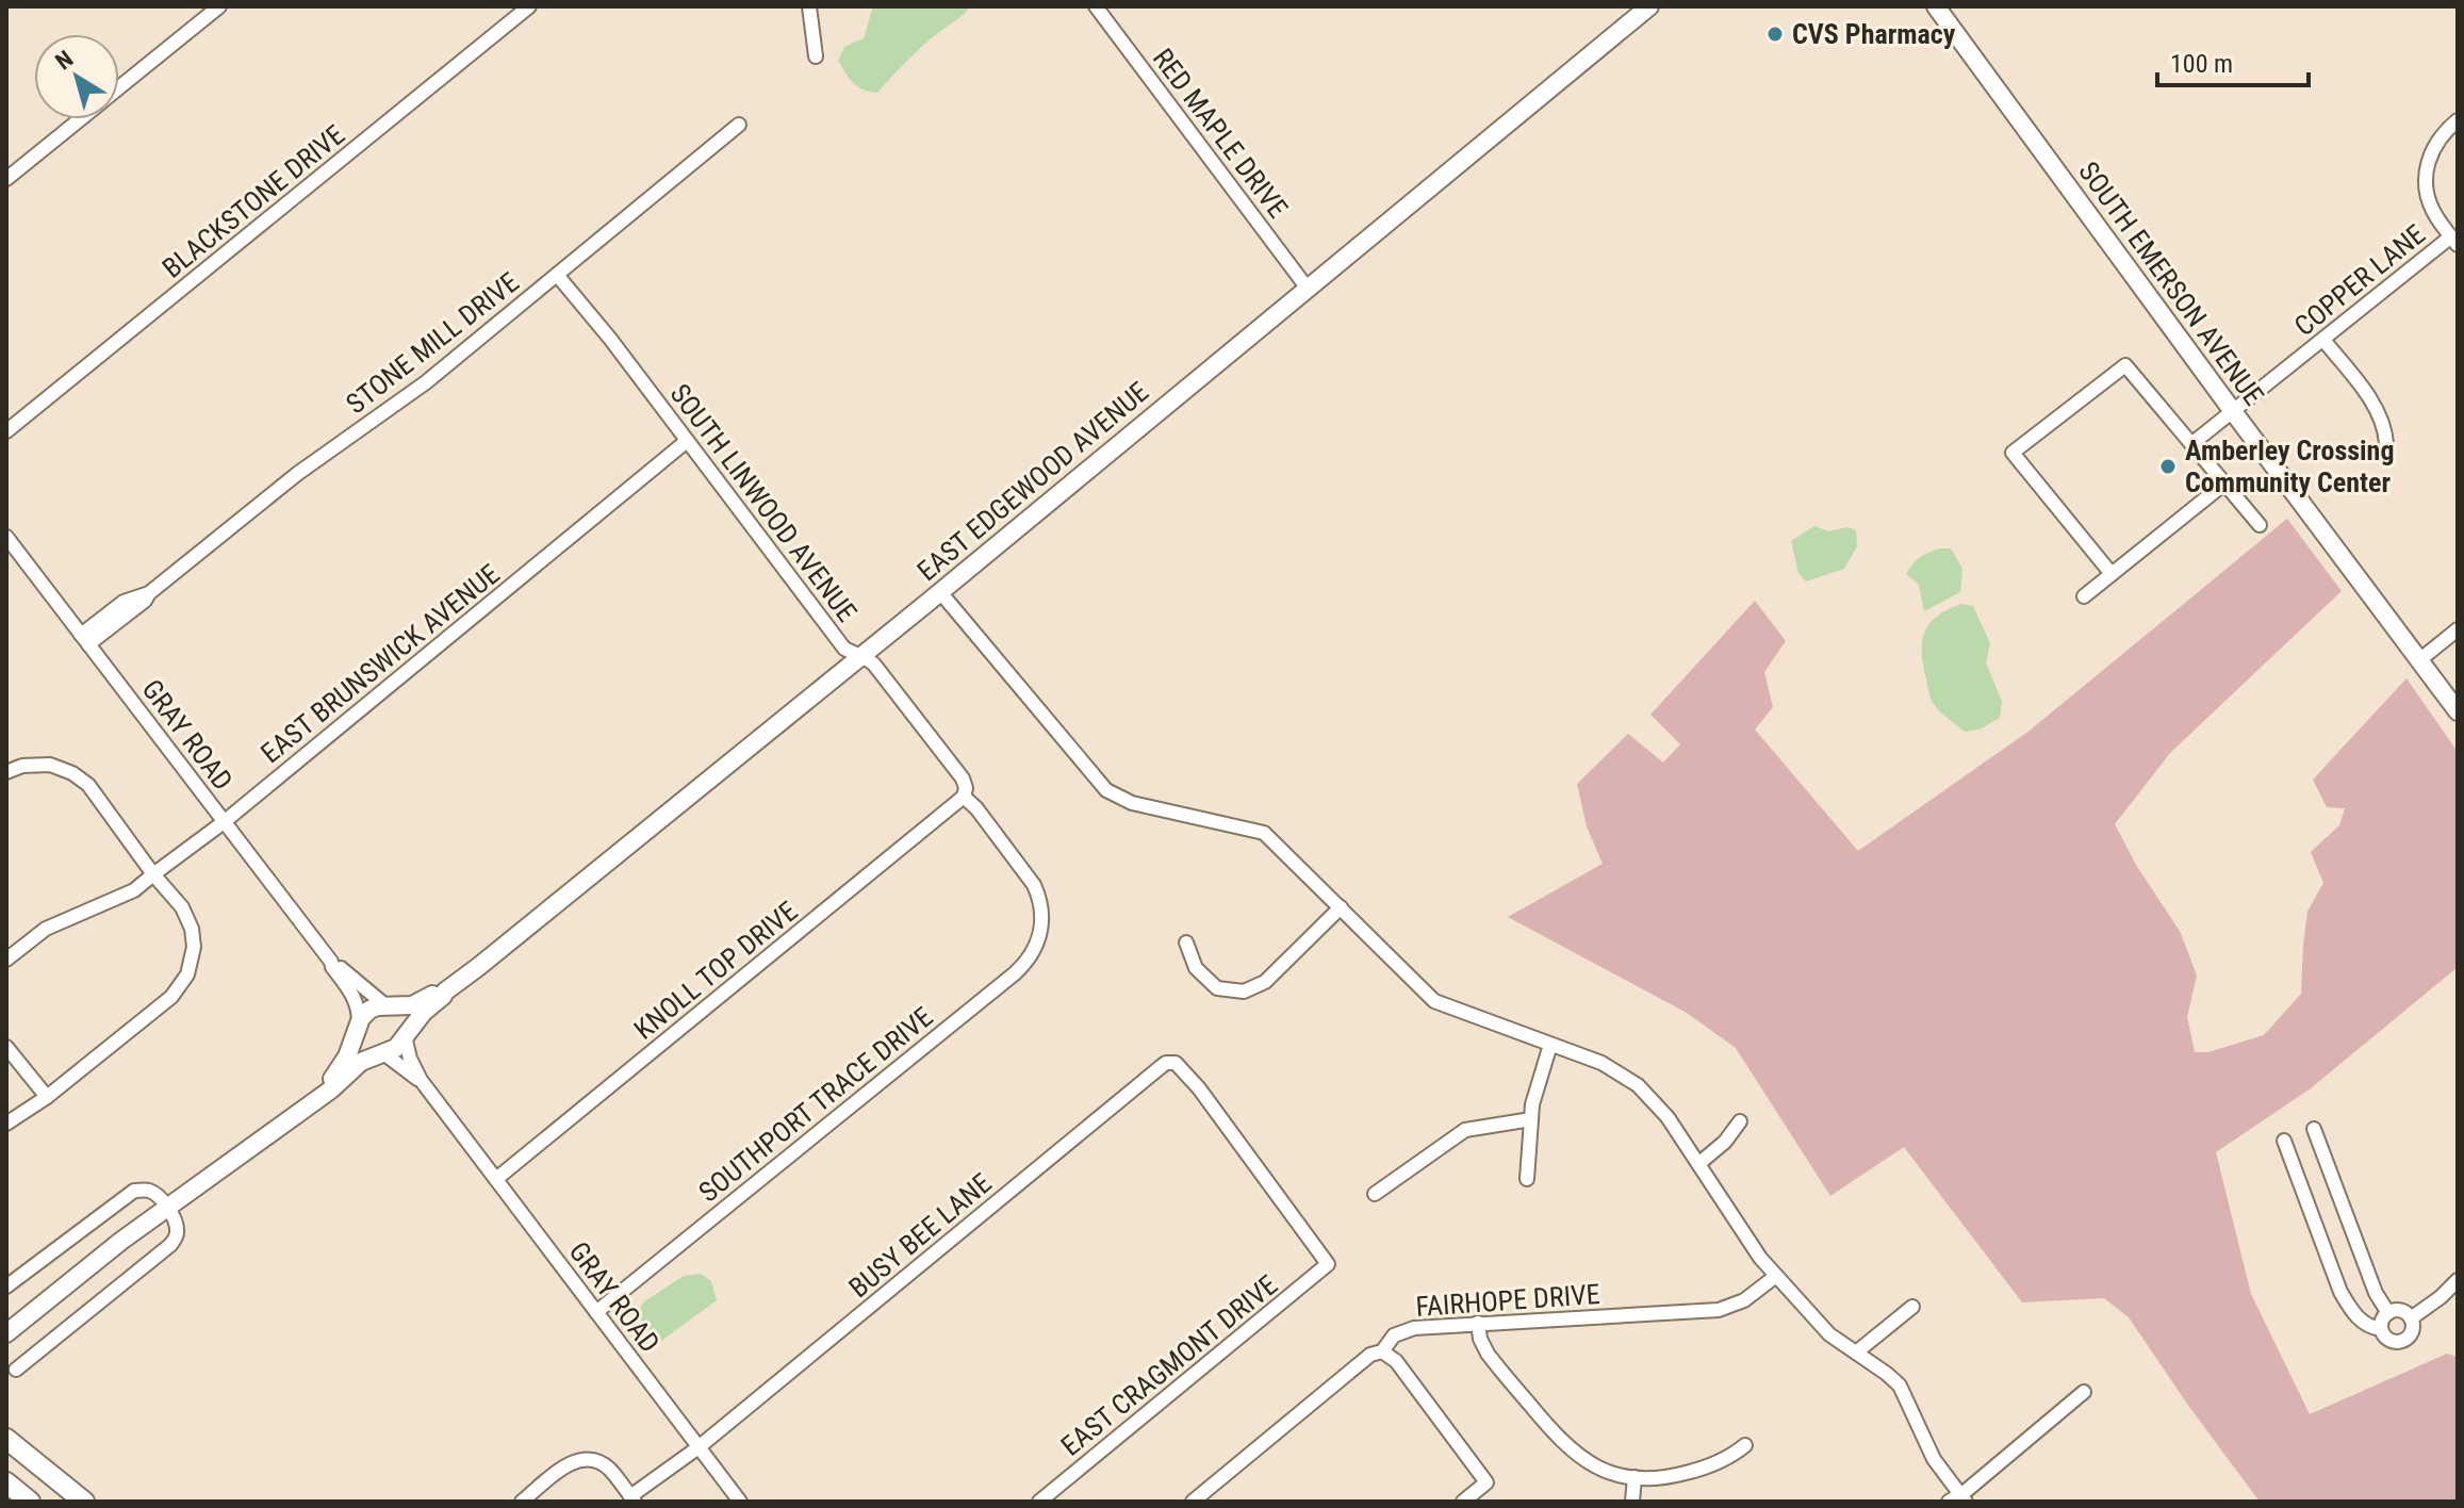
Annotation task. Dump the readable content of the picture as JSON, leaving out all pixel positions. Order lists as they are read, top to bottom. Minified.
{"streets":{"main road":["SOUTH EMERSON AVENUE","EAST EDGEWOOD AVENUE"],"street":["RED MAPLE DRIVE","BLACKSTONE DRIVE","COPPER LANE","STONE MILL DRIVE","SOUTH LINWOOD AVENUE","EAST BRUNSWICK AVENUE","GRAY ROAD","KNOLL TOP DRIVE","SOUTHPORT TRACE DRIVE","BUSY BEE LANE","FAIRHOPE DRIVE","EAST CRAGMONT DRIVE"]},"crossings":[["RED MAPLE DRIVE","EAST EDGEWOOD AVENUE"],["COPPER LANE","SOUTH EMERSON AVENUE"],["STONE MILL DRIVE","SOUTH LINWOOD AVENUE"],["STONE MILL DRIVE","GRAY ROAD"],["EAST EDGEWOOD AVENUE","SOUTH LINWOOD AVENUE"],["EAST EDGEWOOD AVENUE","GRAY ROAD"],["SOUTH LINWOOD AVENUE","EAST BRUNSWICK AVENUE"],["SOUTH LINWOOD AVENUE","KNOLL TOP DRIVE"],["SOUTH LINWOOD AVENUE","SOUTHPORT TRACE DRIVE"],["EAST BRUNSWICK AVENUE","GRAY ROAD"],["GRAY ROAD","KNOLL TOP DRIVE"],["GRAY ROAD","SOUTHPORT TRACE DRIVE"],["GRAY ROAD","BUSY BEE LANE"],["BUSY BEE LANE","EAST CRAGMONT DRIVE"]],"places":["CVS Pharmacy","Amberley Crossing Community Center"],"scale_bar":"100 m","north":"top left"}
